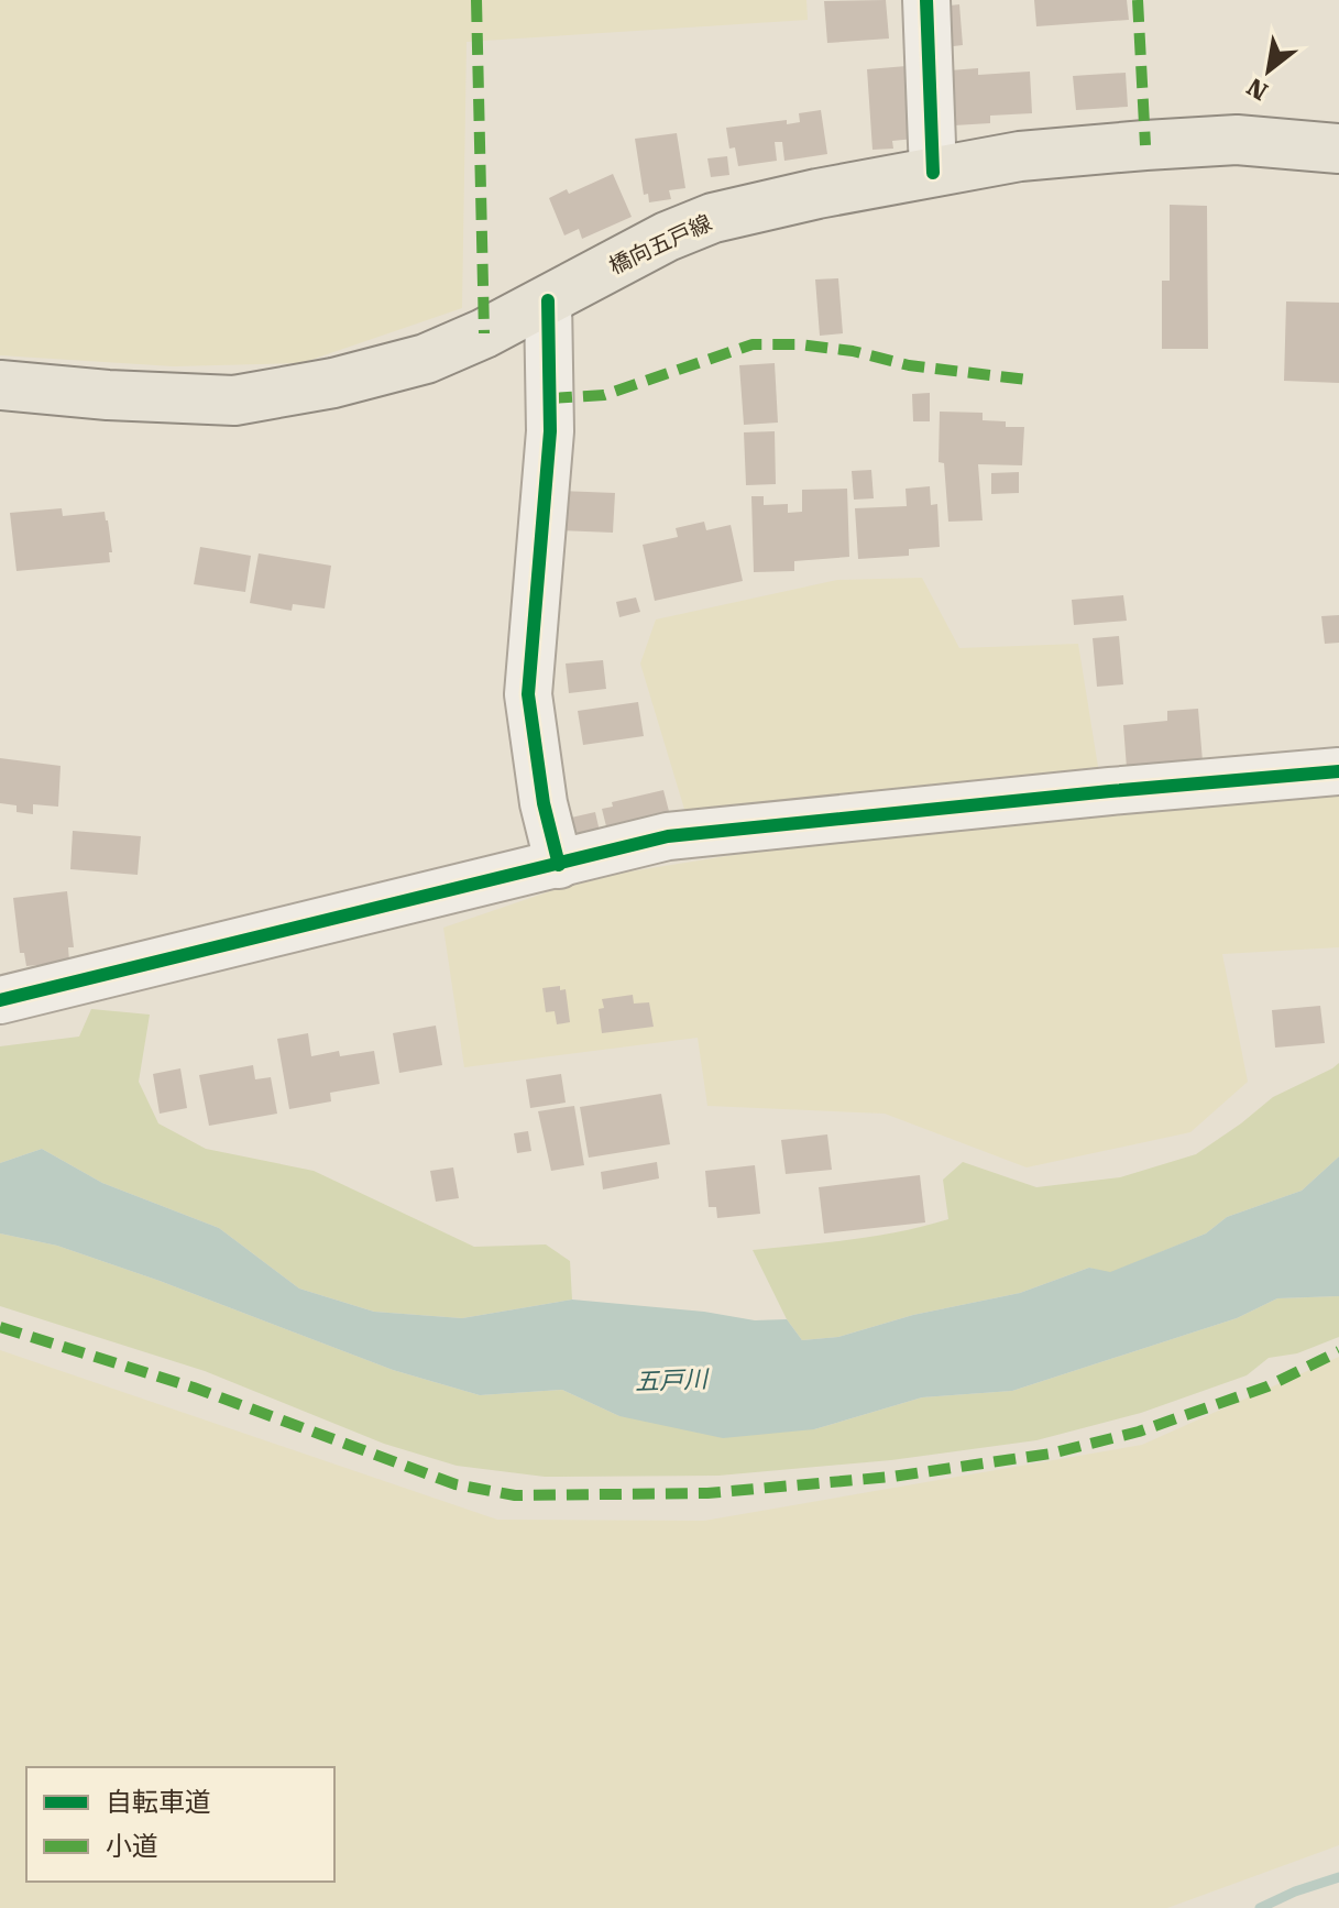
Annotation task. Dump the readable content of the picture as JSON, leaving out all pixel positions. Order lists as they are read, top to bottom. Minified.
{"streets":{"main road":["橋向五戸線"]},"water":["五戸川"],"legend":["自転車道","小道"],"north":"bottom left"}
